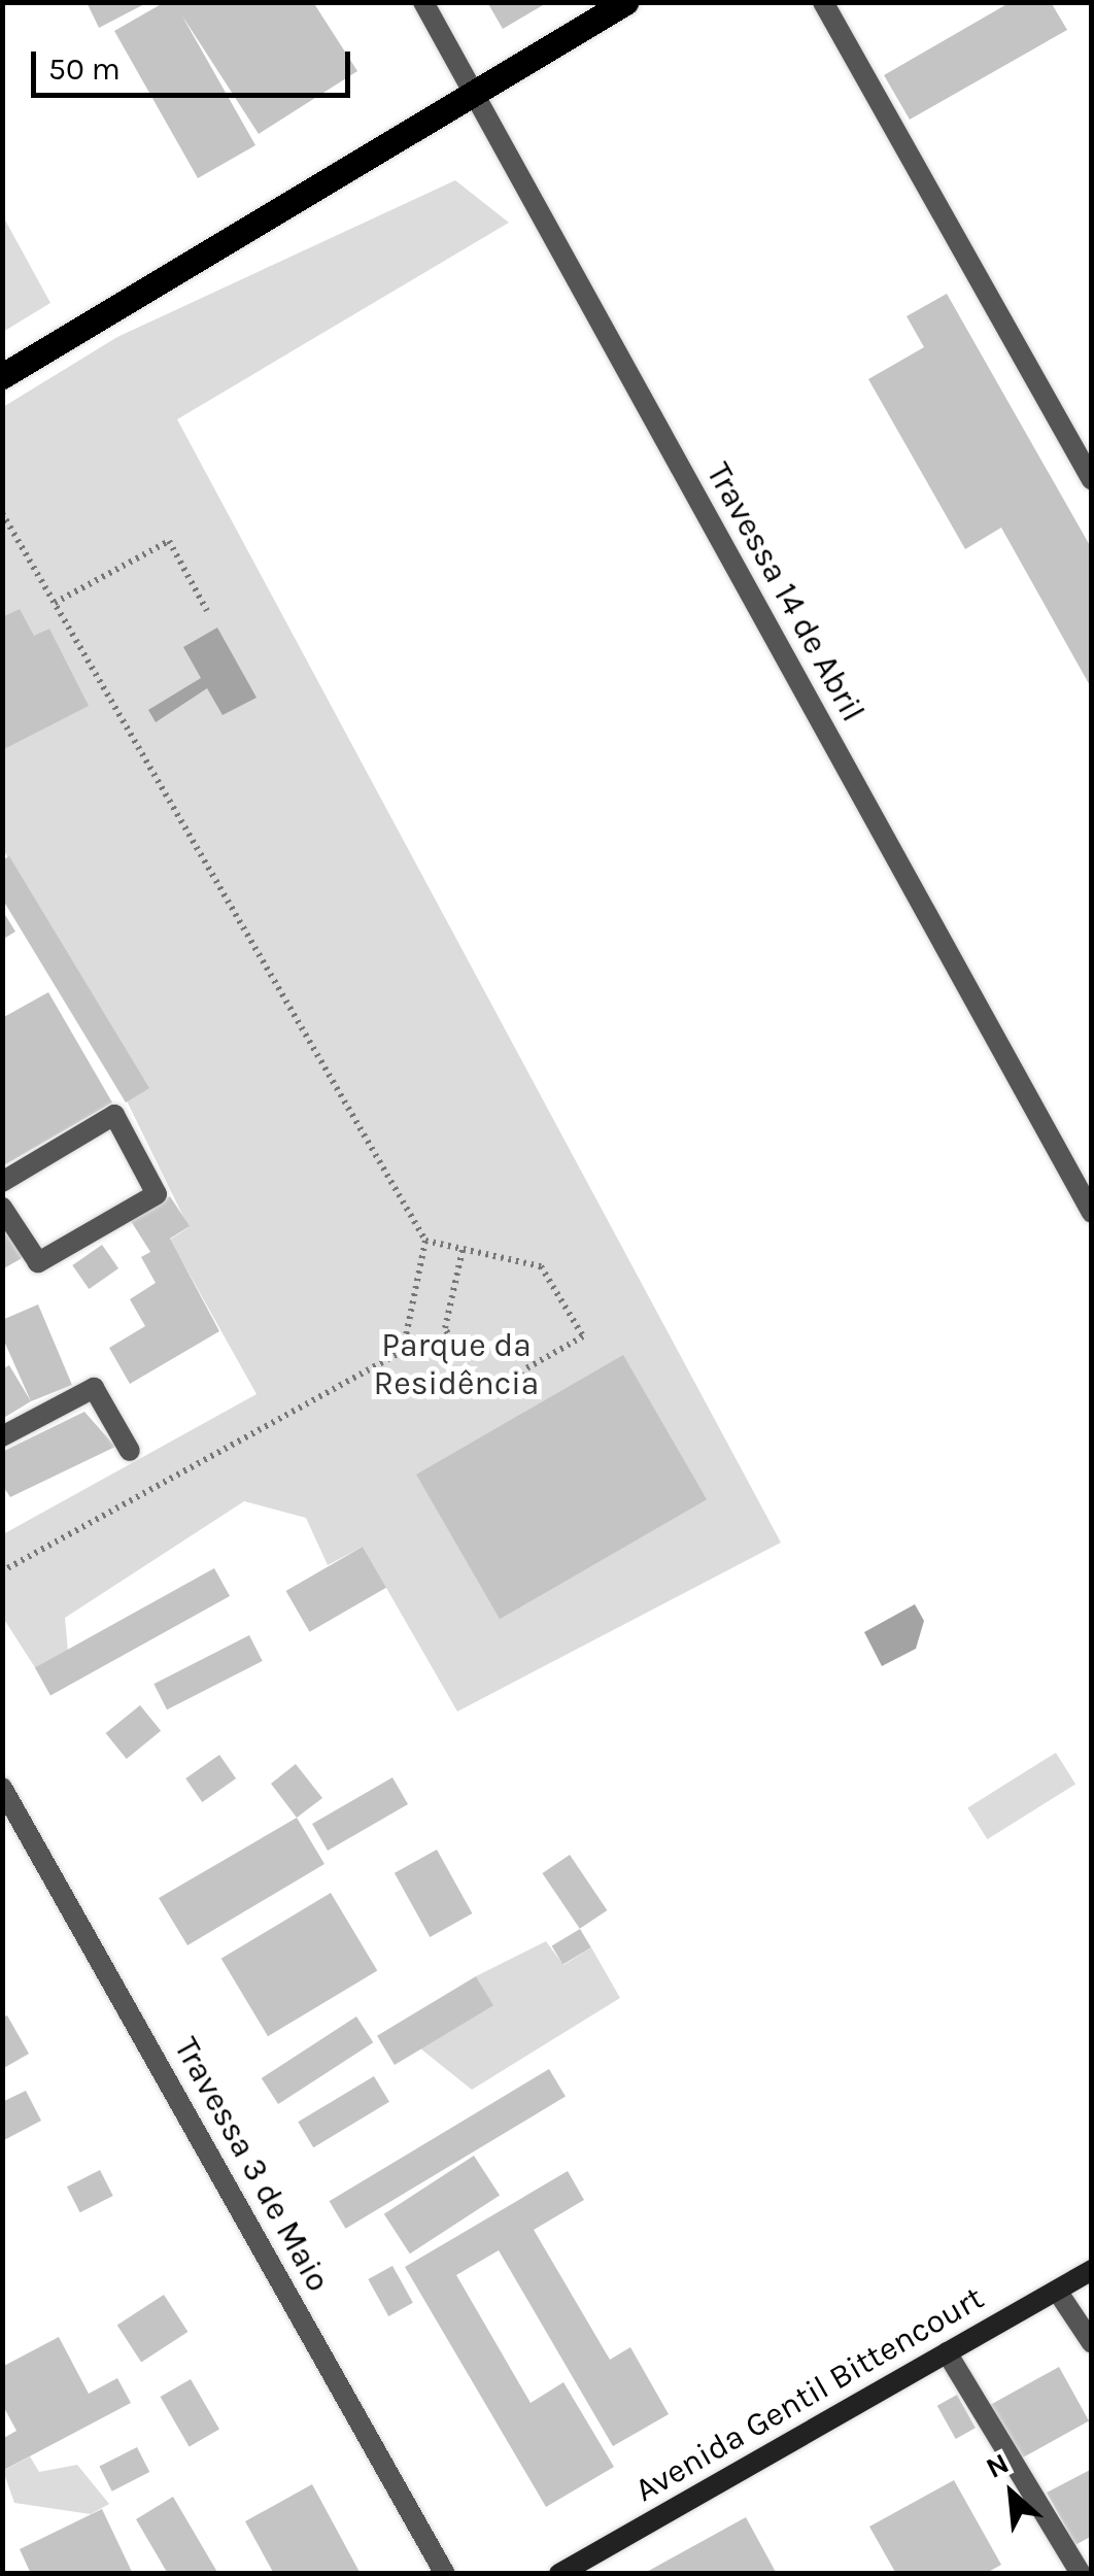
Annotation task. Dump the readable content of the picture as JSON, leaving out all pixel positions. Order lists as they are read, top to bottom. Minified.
{"streets":{"main road":["Avenida Gentil Bittencourt"],"street":["Travessa 14 de Abril","Travessa 3 de Maio"]},"parks":["Parque da Residência"],"scale_bar":"50 m","north":"top left"}
